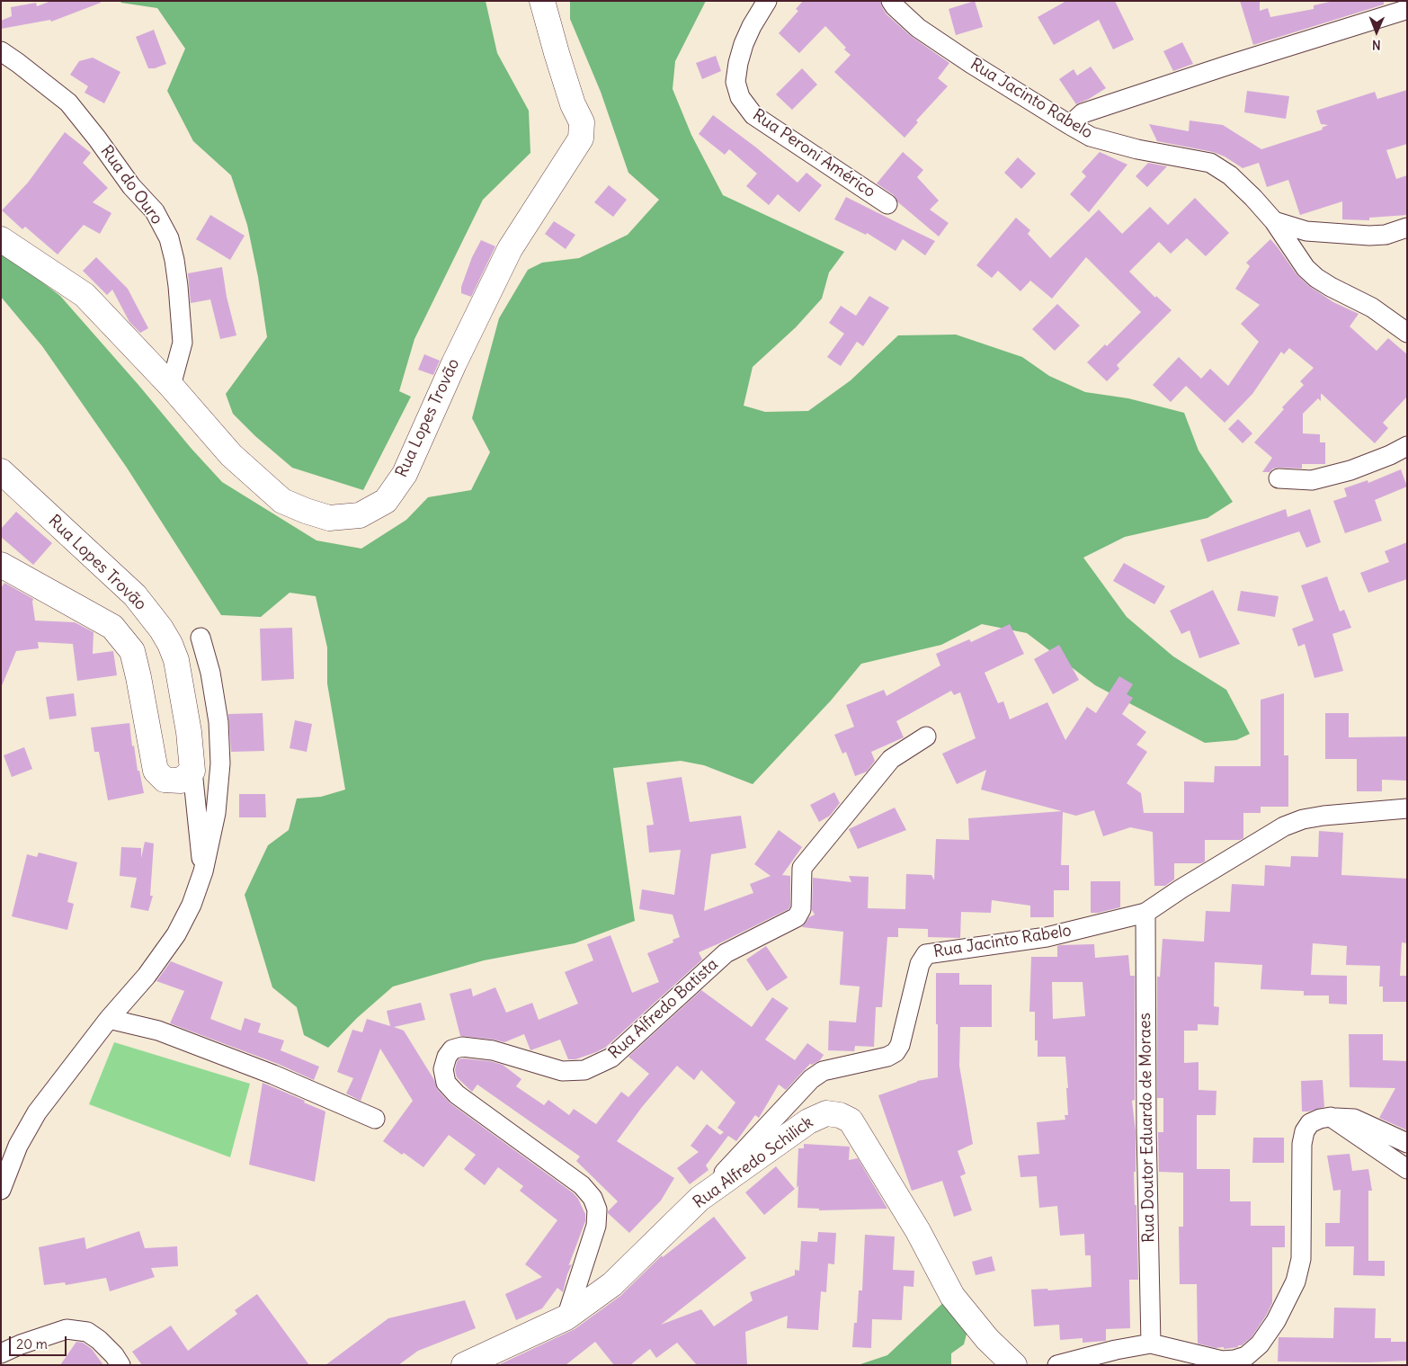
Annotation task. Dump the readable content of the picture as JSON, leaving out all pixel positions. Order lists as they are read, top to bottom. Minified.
{"streets":{"main road":["Rua Lopes Trovão","Rua Alfredo Schilick"],"street":["Rua Jacinto Rabelo","Rua Peroni Américo","Rua do Ouro","Rua Alfredo Batista","Rua Doutor Eduardo de Moraes"]},"crossings":[["Rua Jacinto Rabelo","Rua Doutor Eduardo de Moraes"],["Rua Jacinto Rabelo","Rua Alfredo Schilick"],["Rua do Ouro","Rua Lopes Trovão"],["Rua Alfredo Batista","Rua Alfredo Schilick"]],"scale_bar":"20 m","north":"bottom"}
